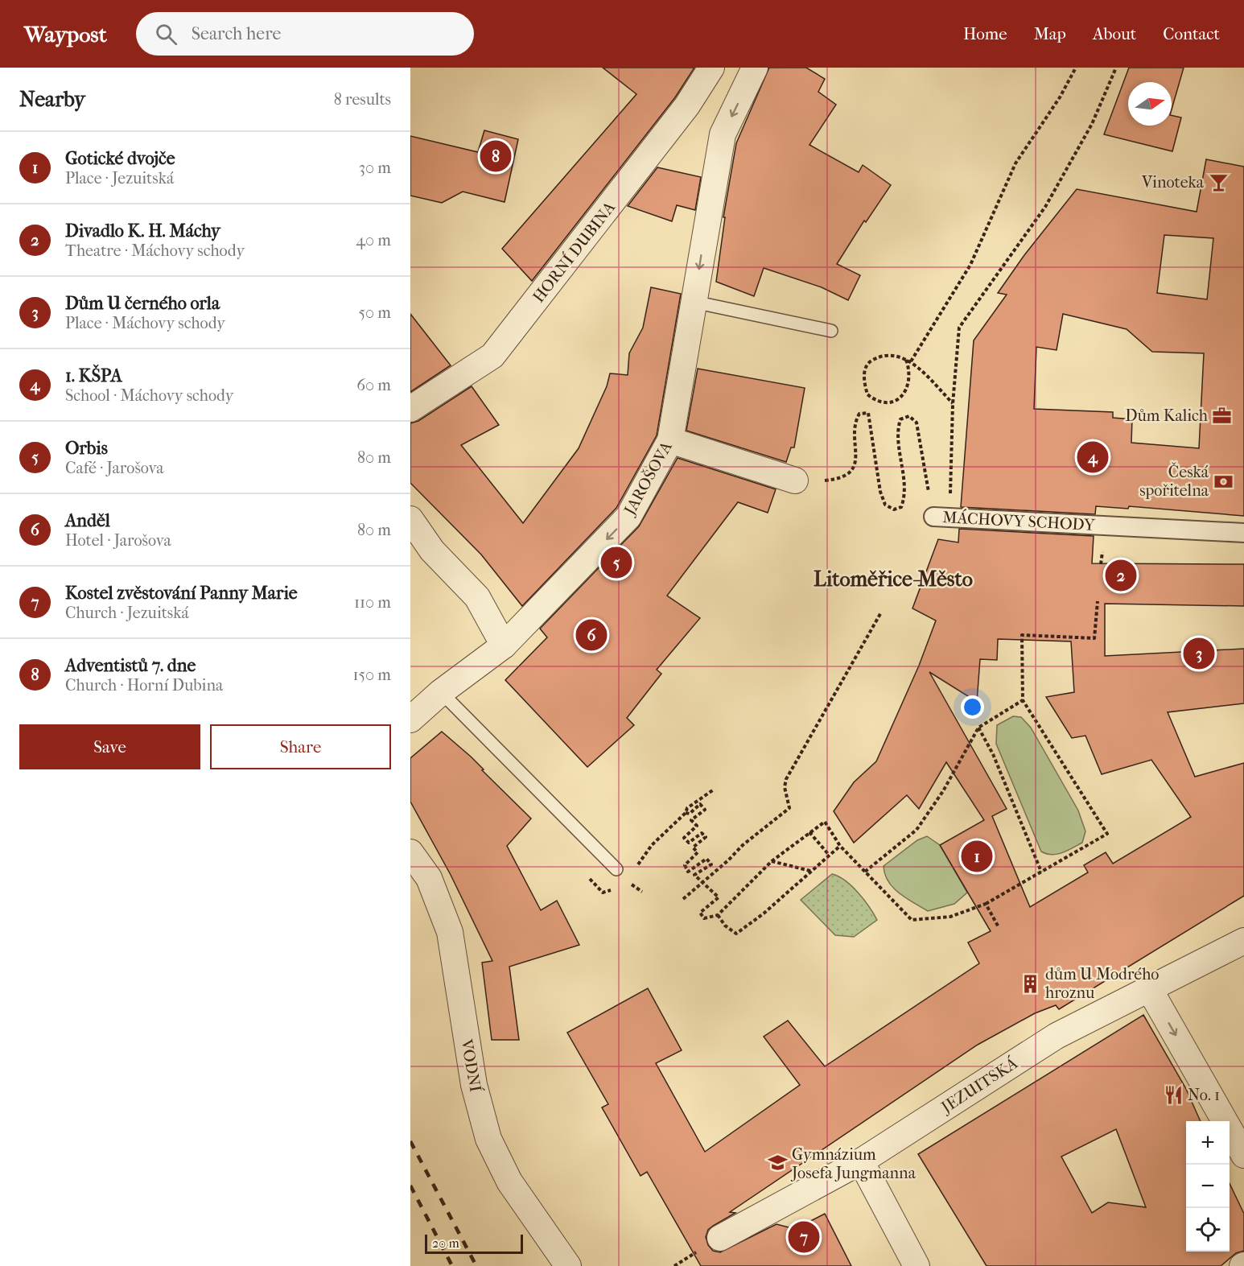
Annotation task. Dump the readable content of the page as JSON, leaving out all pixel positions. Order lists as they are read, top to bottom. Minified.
{"streets":{"street":["HORNÍ DUBINA","JAROŠOVA","MÁCHOVY SCHODY","VODNÍ","JEZUITSKÁ"]},"one_way":["JAROŠOVA"],"districts":["Litoměřice-Město"],"places":{"bar":["Vinoteka"],"office":["Dům Kalich"],"bank":["Česká spořitelna"],"building":["dům U Modrého hroznu"],"restaurant":["No. 1"],"school or university":["Gymnázium Josefa Jungmanna"]},"scale_bar":"20 m","north":"right","page":{"header":"Waypost","search":"Search here","nav":["Home","Map","About","Contact"],"heading":["Nearby","8 results"],"list":[{"mark":"1","name":"Gotické dvojče","note":"Place · Jezuitská","value":"30 m"},{"mark":"2","name":"Divadlo K. H. Máchy","note":"Theatre · Máchovy schody","value":"40 m"},{"mark":"3","name":"Dům U černého orla","note":"Place · Máchovy schody","value":"50 m"},{"mark":"4","name":"1. KŠPA","note":"School · Máchovy schody","value":"60 m"},{"mark":"5","name":"Orbis","note":"Café · Jarošova","value":"80 m"},{"mark":"6","name":"Anděl","note":"Hotel · Jarošova","value":"80 m"},{"mark":"7","name":"Kostel zvěstování Panny Marie","note":"Church · Jezuitská","value":"110 m"},{"mark":"8","name":"Adventistů 7. dne","note":"Church · Horní Dubina","value":"150 m"}],"pins":["8","4","5","2","6","3","1","7"],"buttons":["Save","Share"],"map_buttons":["+","−"],"scale":"20 m"}}
